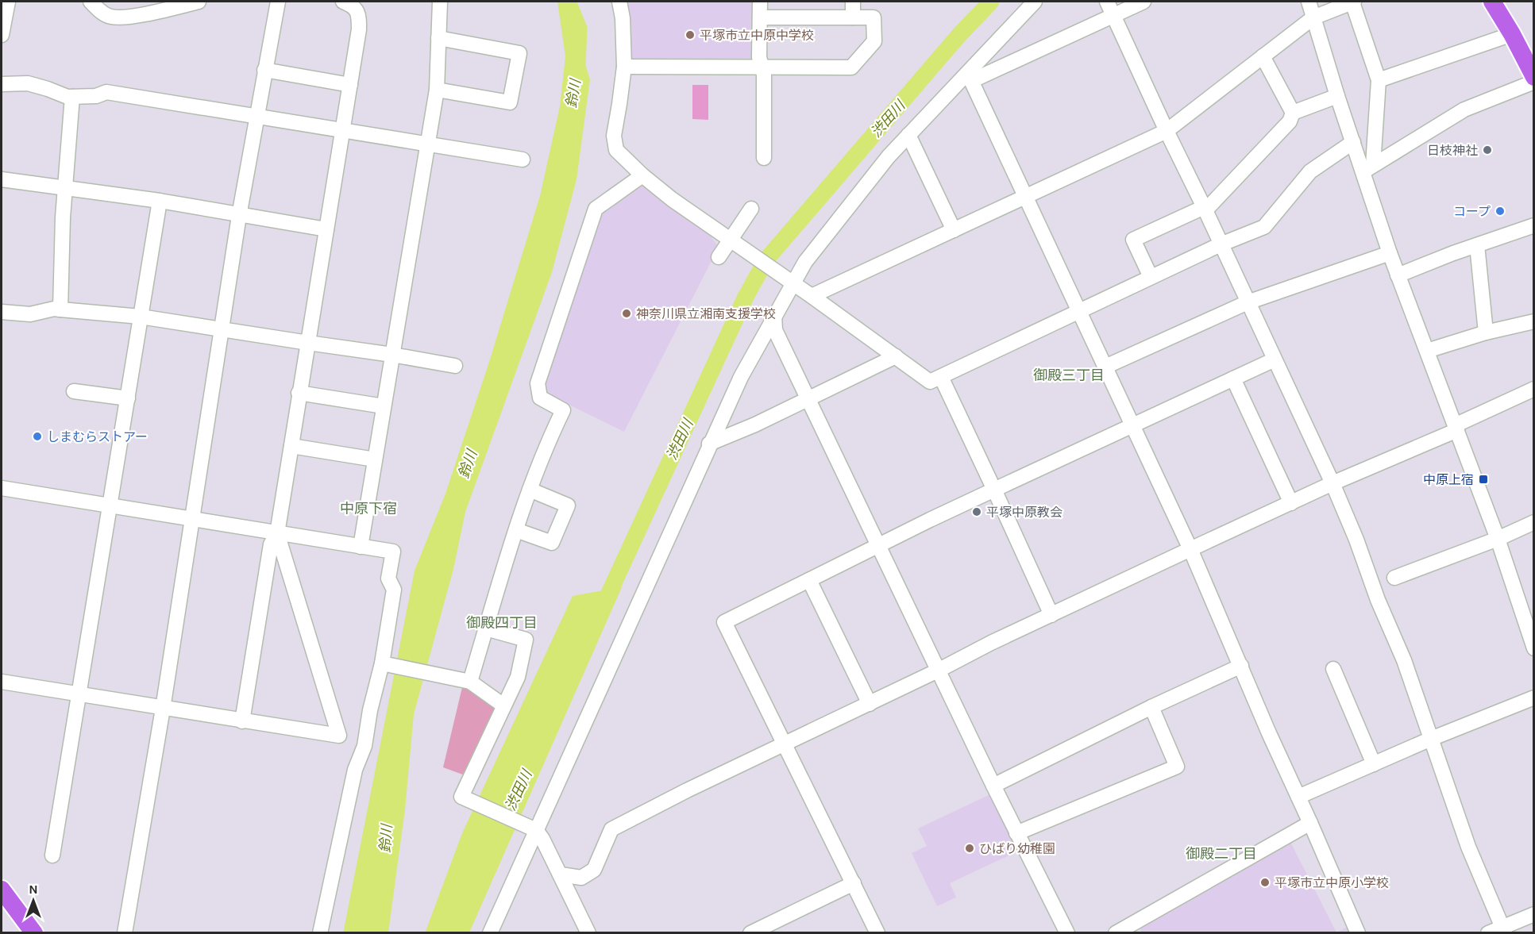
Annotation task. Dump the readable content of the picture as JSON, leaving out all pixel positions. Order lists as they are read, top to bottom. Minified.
{"districts":["御殿三丁目","中原下宿","御殿四丁目","御殿二丁目"],"water":["鈴川","渋田川"],"places":{"other":["平塚市立中原中学校","日枝神社","コープ","神奈川県立湘南支援学校","しまむらストアー","平塚中原教会","ひばり幼稚園","平塚市立中原小学校"],"transit":["中原上宿"]},"north":"top"}
